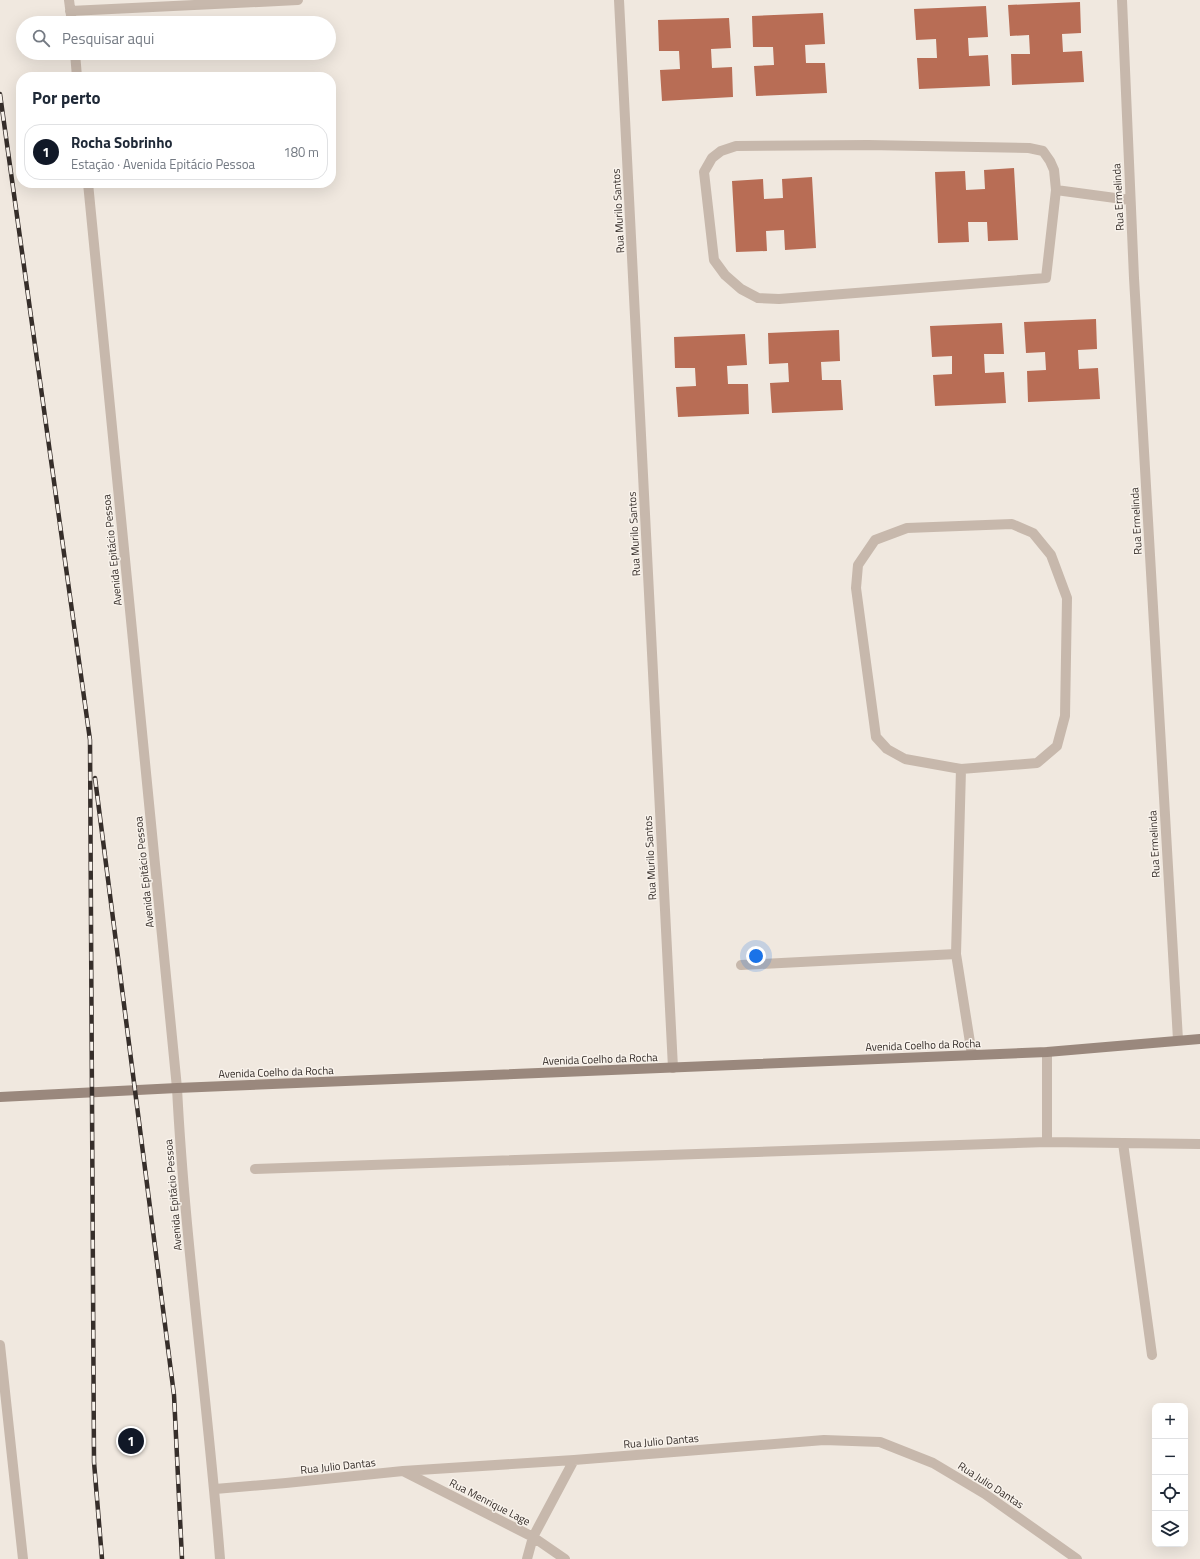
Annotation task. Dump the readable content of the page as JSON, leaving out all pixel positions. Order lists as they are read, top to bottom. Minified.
{"streets":{"main road":["Avenida Coelho da Rocha"],"street":["Rua Ermelinda","Rua Murilo Santos","Avenida Epitácio Pessoa","Rua Julio Dantas","Rua Menrique Lage"]},"crossings":[["Rua Ermelinda","Avenida Coelho da Rocha"],["Rua Murilo Santos","Avenida Coelho da Rocha"],["Avenida Epitácio Pessoa","Avenida Coelho da Rocha"],["Avenida Epitácio Pessoa","Rua Julio Dantas"],["Rua Julio Dantas","Rua Menrique Lage"]],"page":{"search":"Pesquisar aqui","heading":"Por perto","list":[{"mark":"1","name":"Rocha Sobrinho","note":"Estação · Avenida Epitácio Pessoa","value":"180 m"}],"map_buttons":["+","−"],"pins":"1"}}
